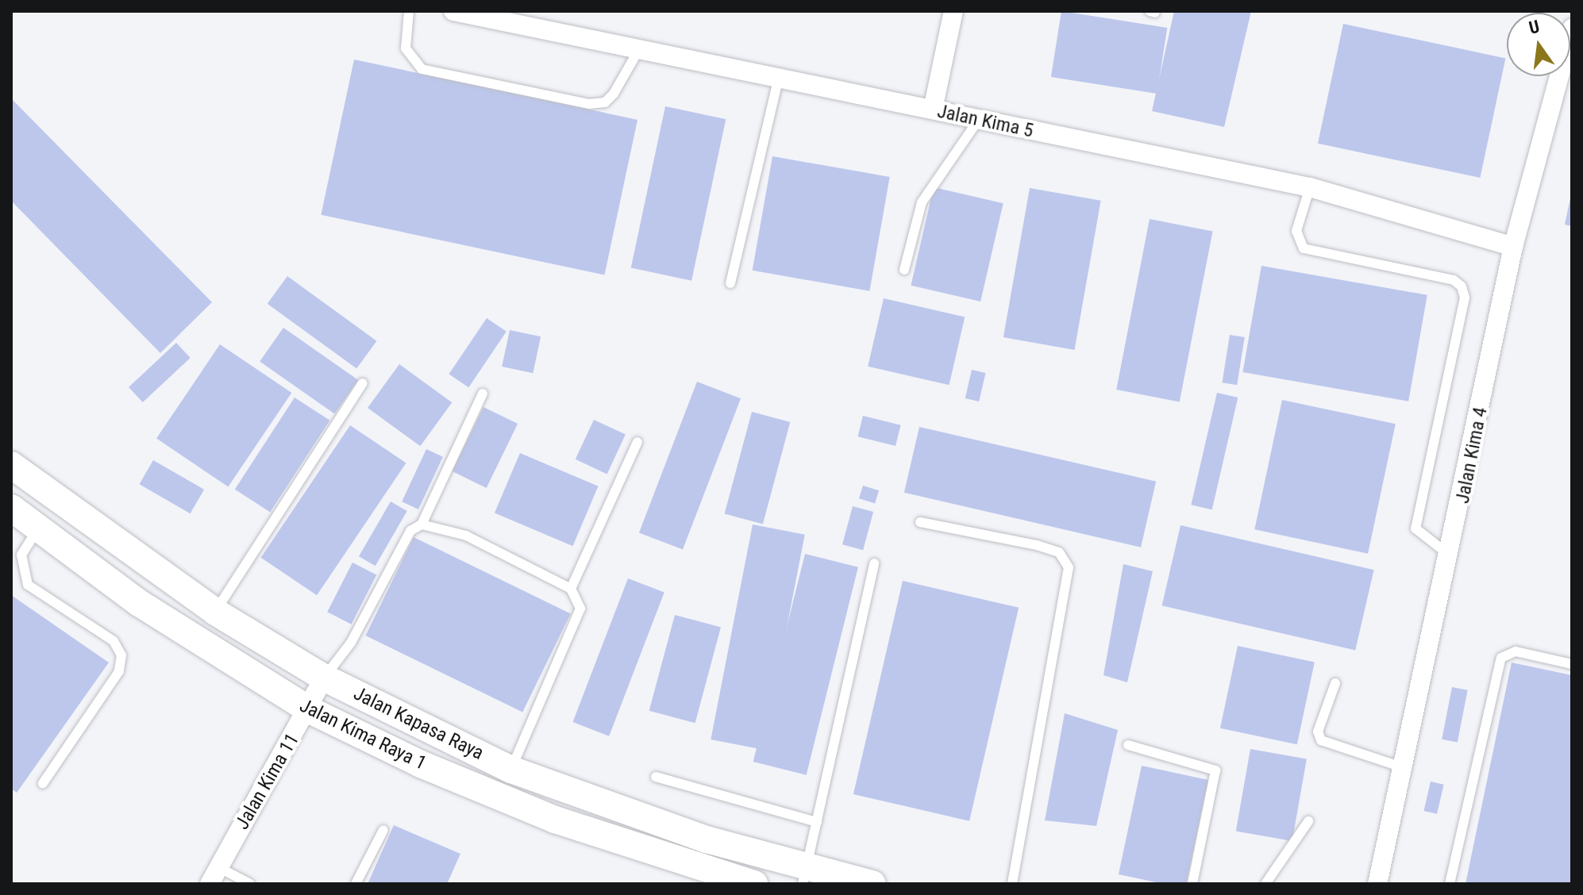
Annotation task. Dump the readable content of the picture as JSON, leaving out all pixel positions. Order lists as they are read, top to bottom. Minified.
{"streets":{"main road":["Jalan Kapasa Raya","Jalan Kima Raya 1"],"street":["Jalan Kima 5","Jalan Kima 4","Jalan Kima 11"]},"crossings":[["Jalan Kima 5","Jalan Kima 4"],["Jalan Kapasa Raya","Jalan Kima 11"],["Jalan Kima Raya 1","Jalan Kima 11"]],"north":"top"}
